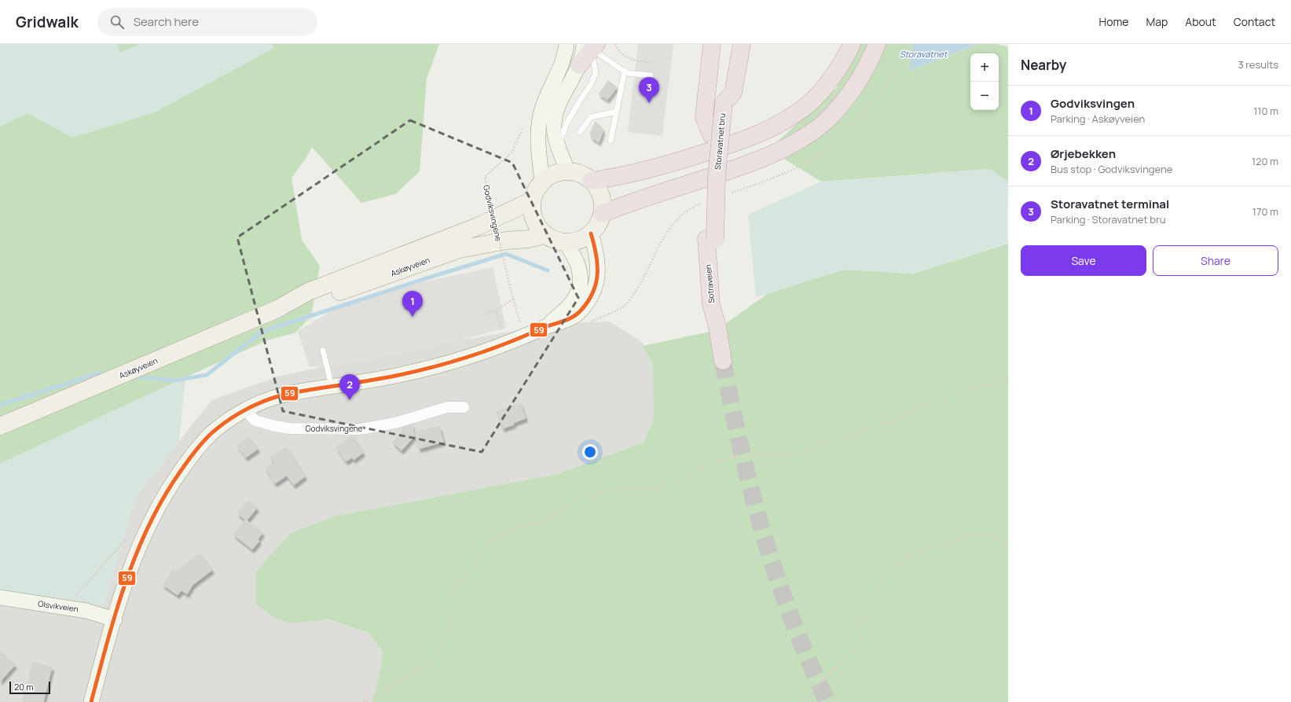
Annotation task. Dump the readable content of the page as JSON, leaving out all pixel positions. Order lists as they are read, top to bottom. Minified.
{"streets":{"highway":["Storavatnet bru","Sotraveien"],"main road":["Askøyveien","Olsvikveien"],"street":["Godviksvingene"]},"crossings":[["Storavatnet bru","Sotraveien"]],"water":["Storavatnet"],"lines":["transit line 59"],"scale_bar":"20 m","page":{"header":"Gridwalk","search":"Search here","nav":["Home","Map","About","Contact"],"heading":["Nearby","3 results"],"map_buttons":["+","−"],"pins":["3","1","2"],"list":[{"mark":"1","name":"Godviksvingen","note":"Parking · Askøyveien","value":"110 m"},{"mark":"2","name":"Ørjebekken","note":"Bus stop · Godviksvingene","value":"120 m"},{"mark":"3","name":"Storavatnet terminal","note":"Parking · Storavatnet bru","value":"170 m"}],"buttons":["Save","Share"],"scale":"20 m"}}
